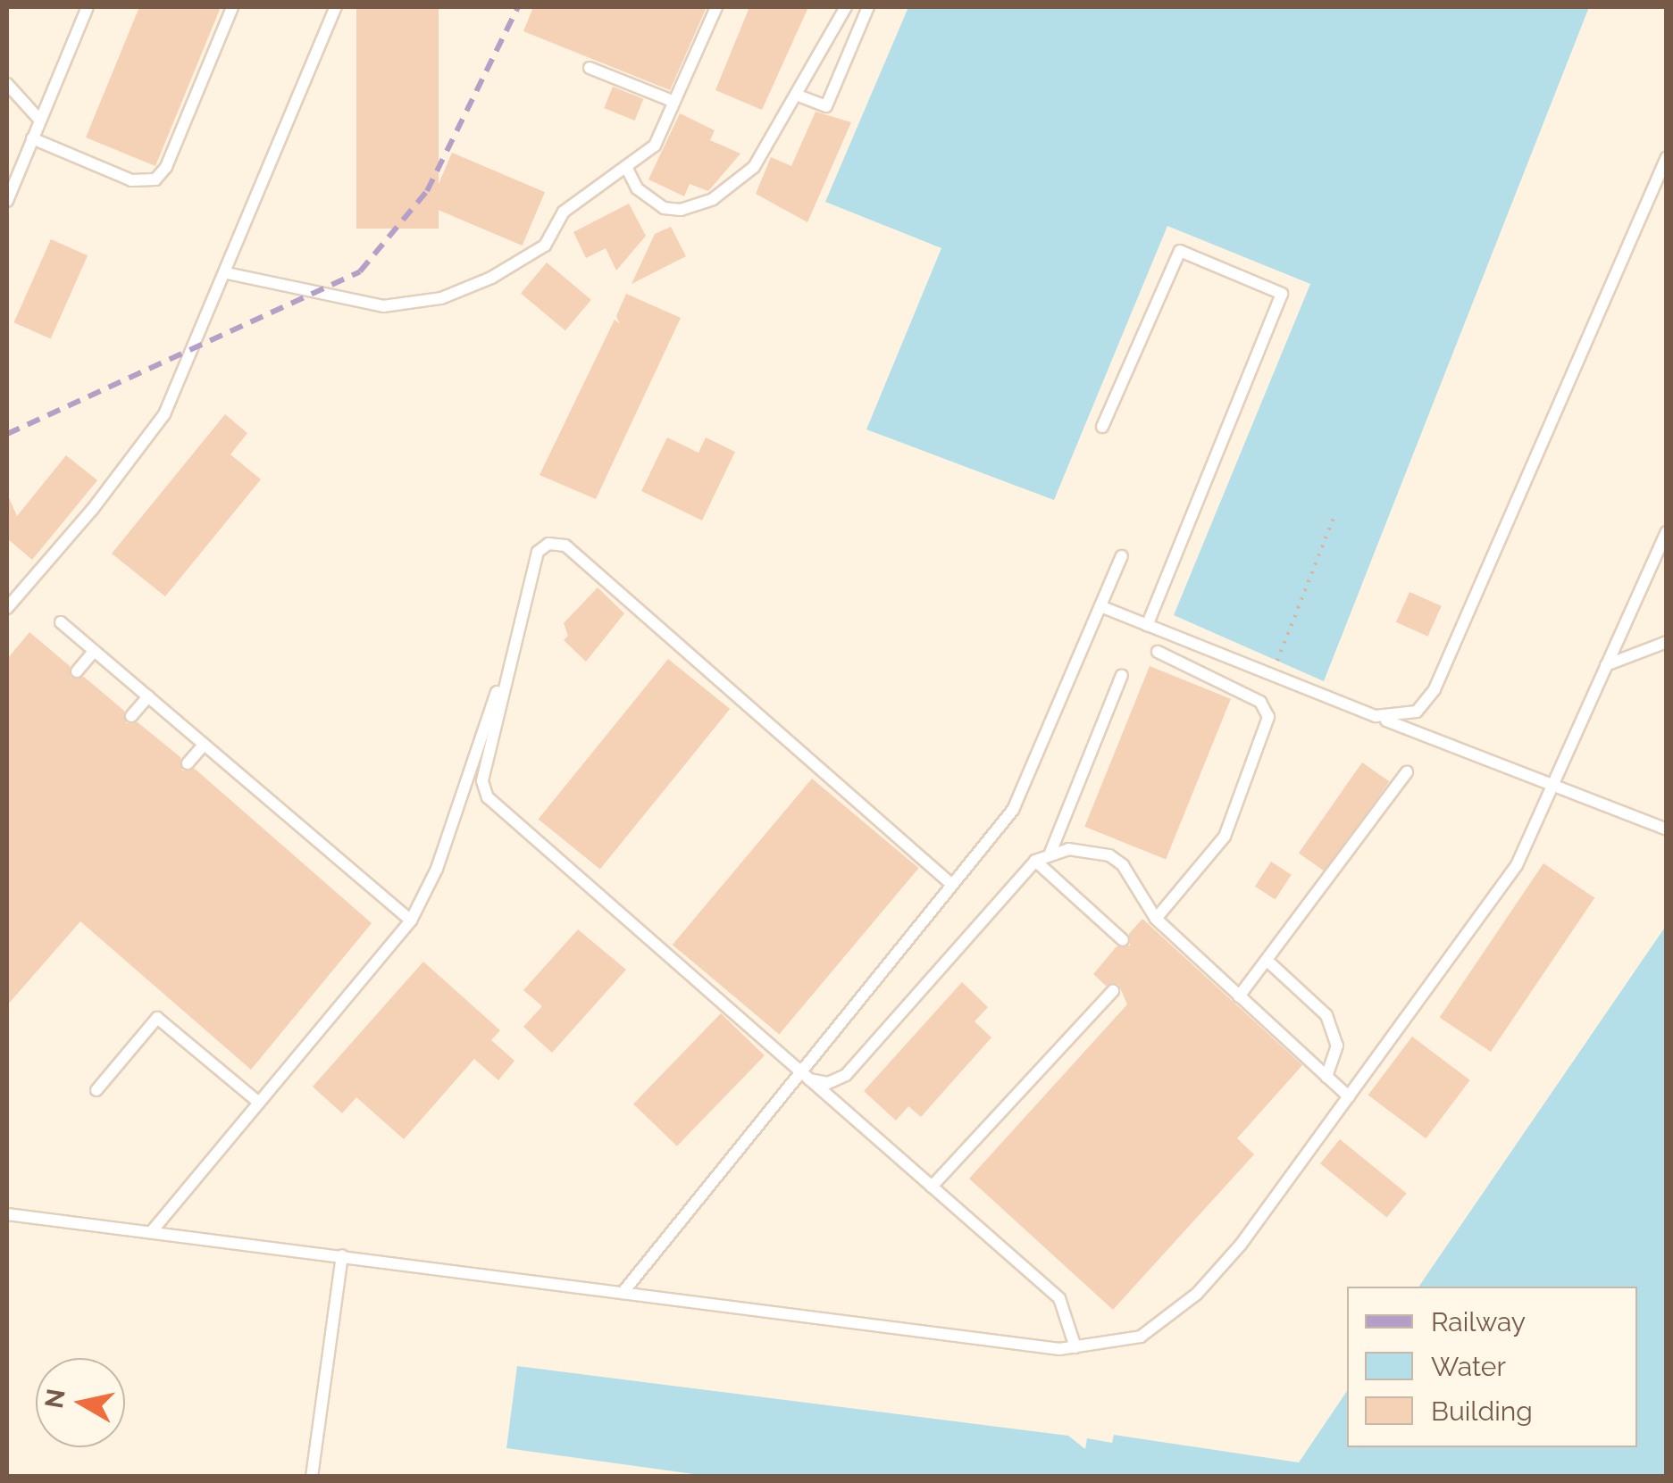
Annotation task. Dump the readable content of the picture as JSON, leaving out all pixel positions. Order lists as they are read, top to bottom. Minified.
{"legend":["Railway","Water","Building"],"north":"left"}
